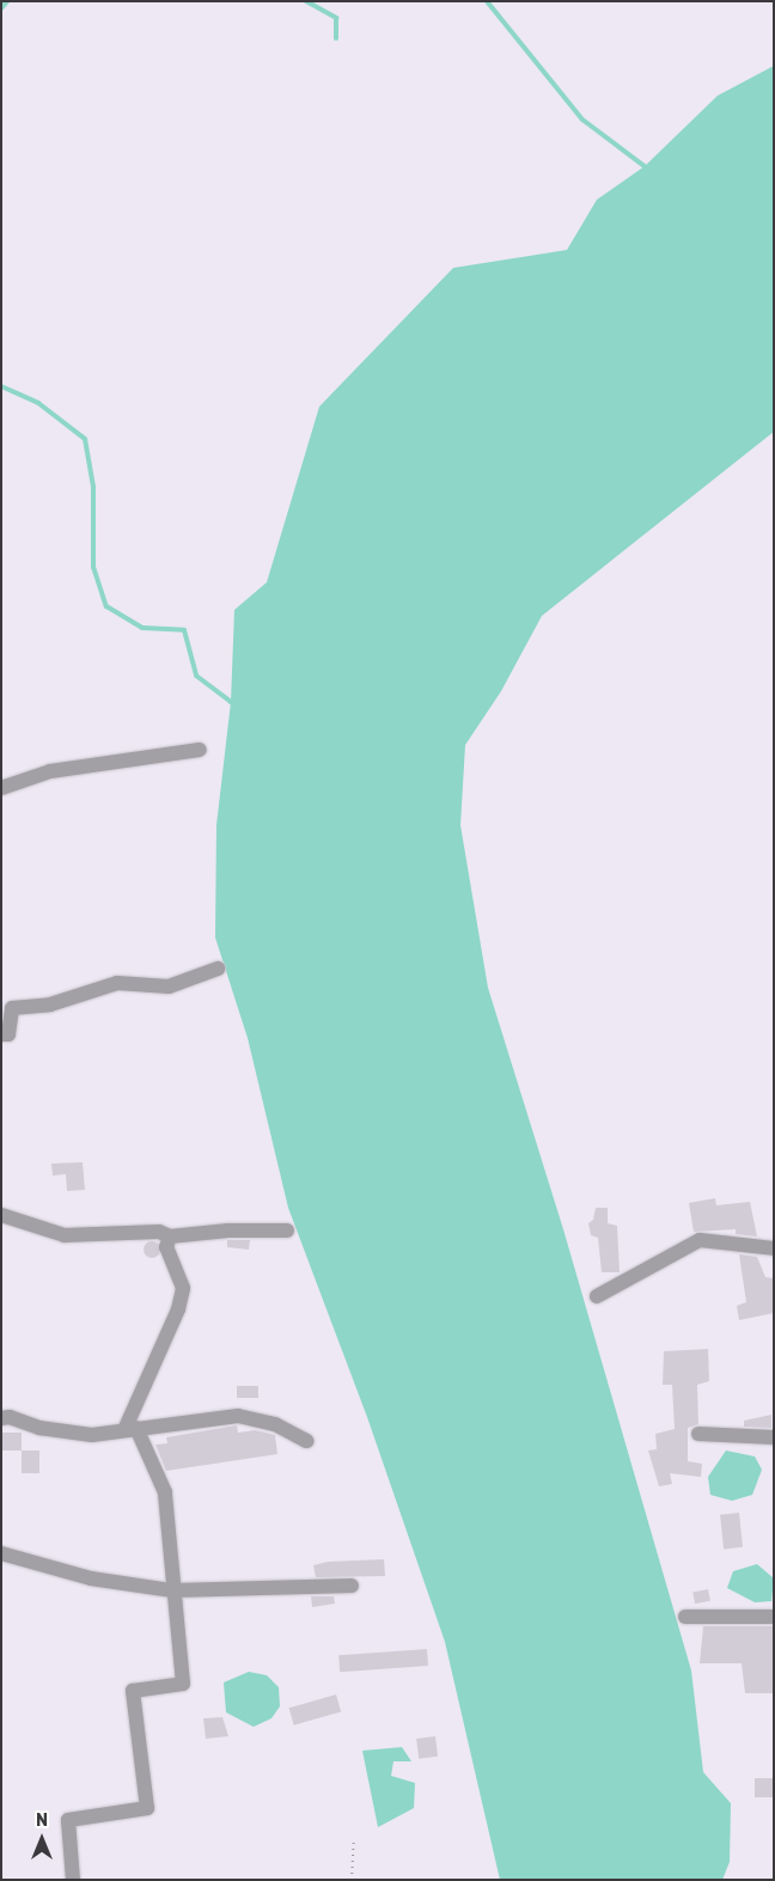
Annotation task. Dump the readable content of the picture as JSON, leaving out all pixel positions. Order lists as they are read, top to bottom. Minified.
{"north":"top"}
